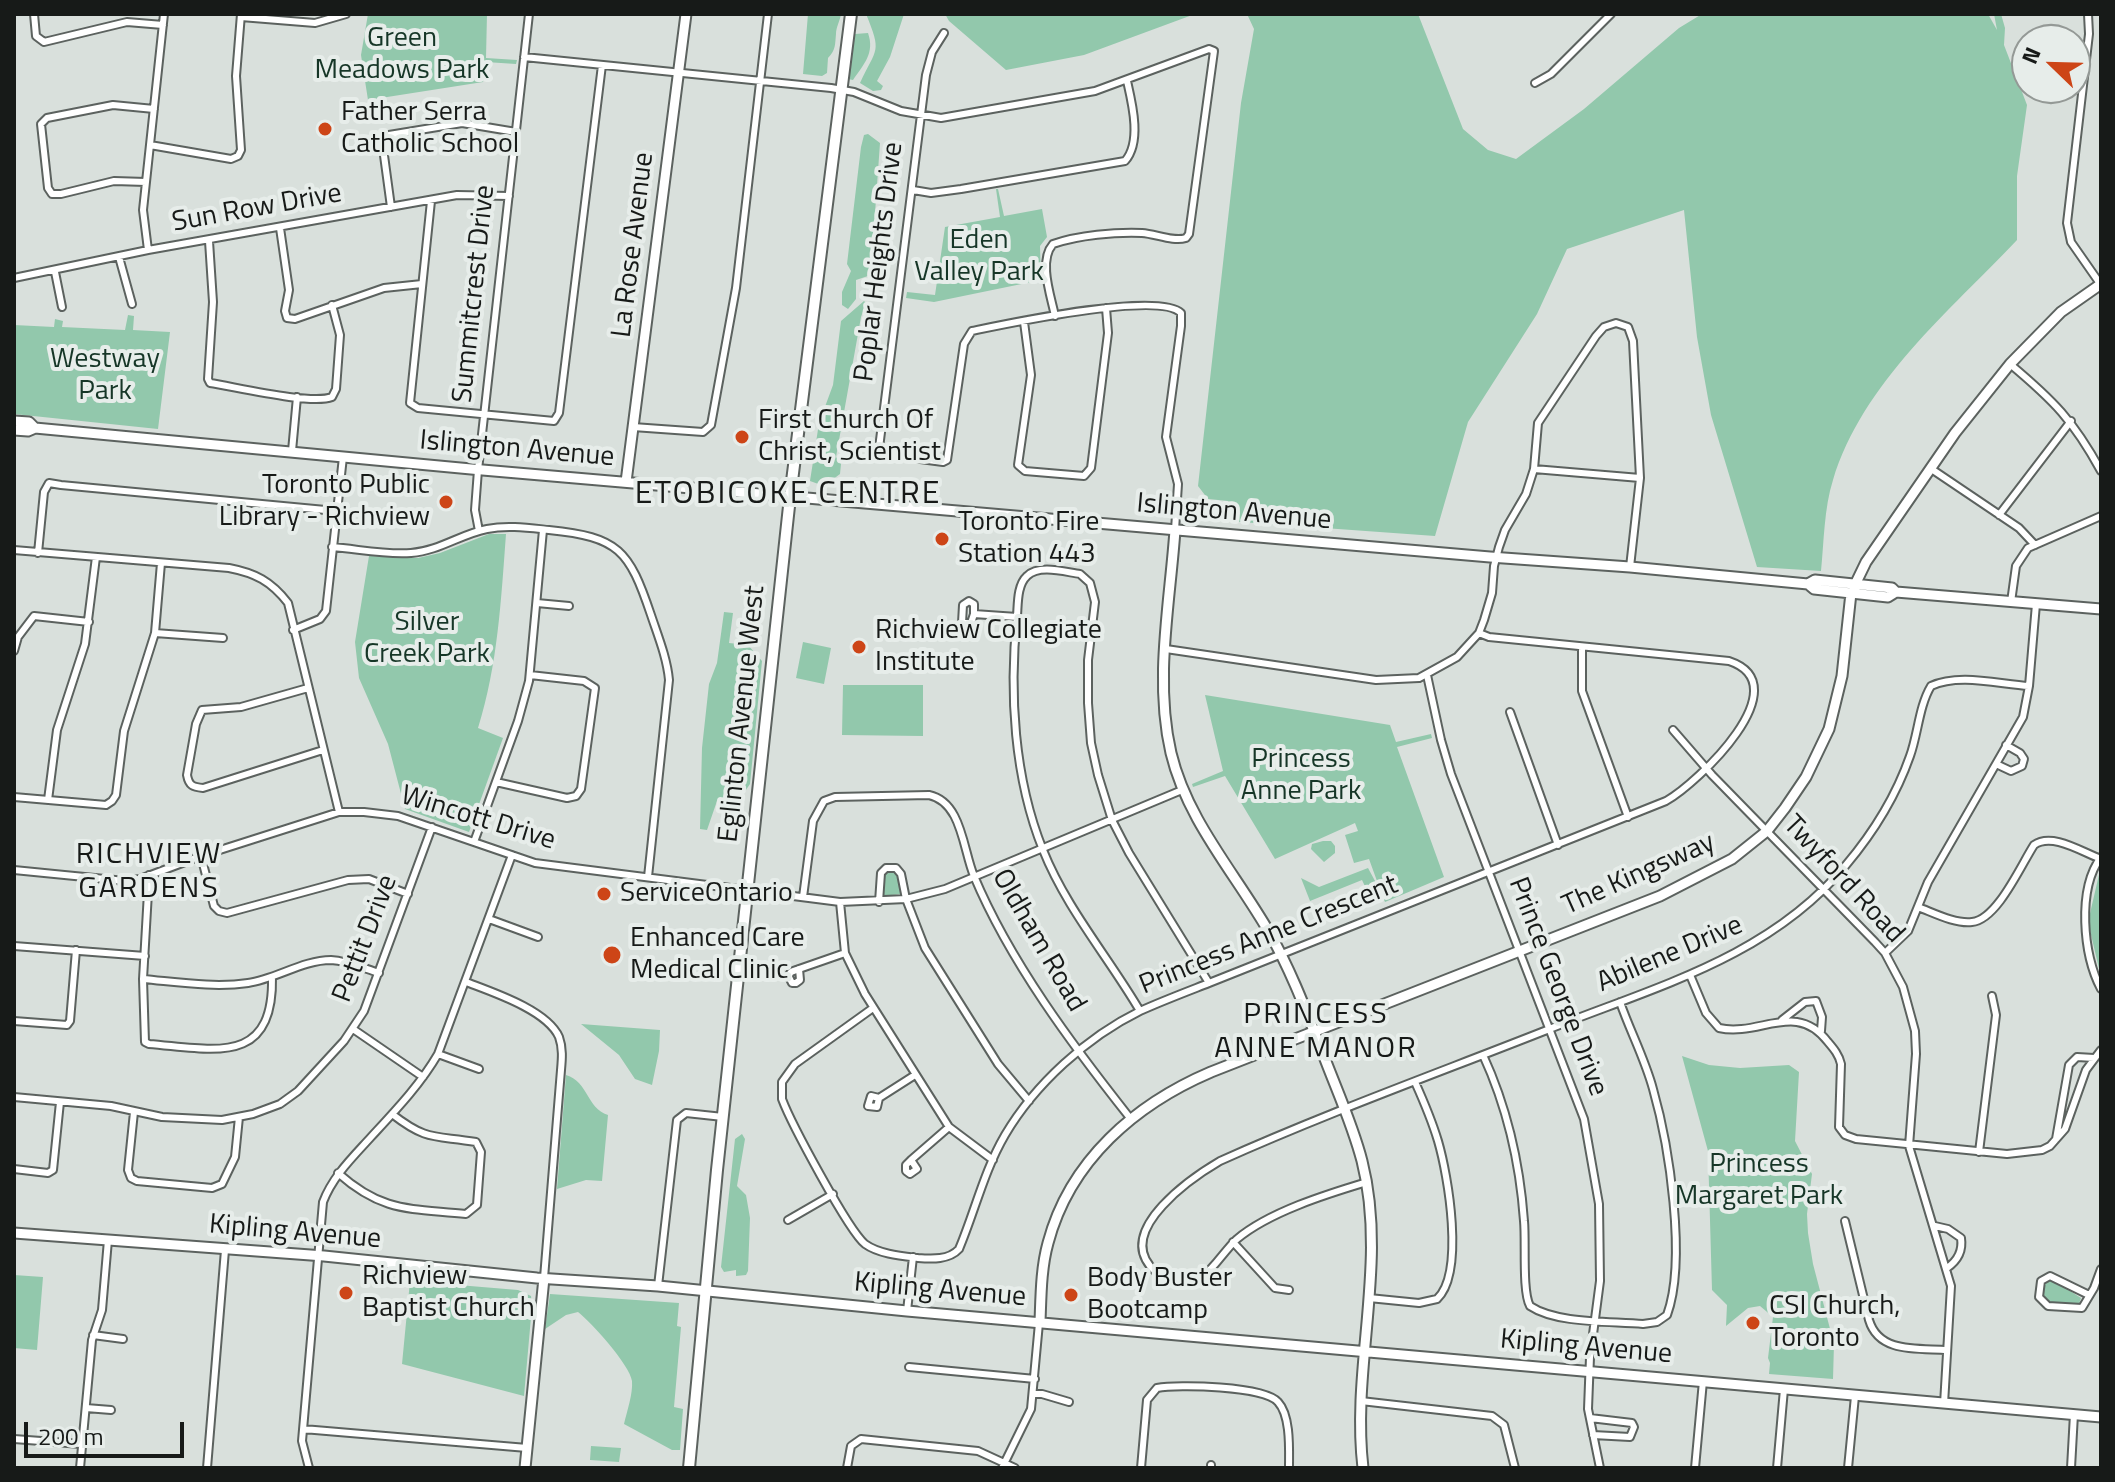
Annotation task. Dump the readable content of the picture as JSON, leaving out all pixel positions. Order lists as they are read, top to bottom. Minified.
{"streets":{"main road":["La Rose Avenue","Islington Avenue","Eglinton Avenue West","The Kingsway","Kipling Avenue"],"street":["Sun Row Drive","Poplar Heights Drive","Summitcrest Drive","Wincott Drive","Twyford Road","Princess Anne Crescent","Pettit Drive","Oldham Road","Abilene Drive","Prince George Drive"]},"crossings":[["Sun Row Drive","Summitcrest Drive"],["La Rose Avenue","Islington Avenue"],["Poplar Heights Drive","Islington Avenue"],["Summitcrest Drive","Islington Avenue"],["Islington Avenue","Eglinton Avenue West"],["Islington Avenue","The Kingsway"],["Eglinton Avenue West","Wincott Drive"],["Eglinton Avenue West","Kipling Avenue"],["Wincott Drive","Pettit Drive"],["Wincott Drive","Oldham Road"],["The Kingsway","Twyford Road"],["The Kingsway","Oldham Road"],["The Kingsway","Prince George Drive"],["The Kingsway","Kipling Avenue"],["Twyford Road","Princess Anne Crescent"],["Twyford Road","Abilene Drive"],["Twyford Road","Kipling Avenue"],["Princess Anne Crescent","Oldham Road"],["Princess Anne Crescent","Prince George Drive"],["Abilene Drive","Prince George Drive"],["Prince George Drive","Kipling Avenue"]],"districts":["ETOBICOKE CENTRE","RICHVIEW GARDENS","PRINCESS ANNE MANOR"],"parks":["Green Meadows Park","Eden Valley Park","Westway Park","Silver Creek Park","Princess Anne Park","Princess Margaret Park"],"places":["Father Serra Catholic School","First Church Of Christ, Scientist","Toronto Public Library - Richview","Toronto Fire Station 443","Richview Collegiate Institute","ServiceOntario","Enhanced Care Medical Clinic","Richview Baptist Church","Body Buster Bootcamp","CSI Church, Toronto"],"scale_bar":"200 m","north":"top left"}
